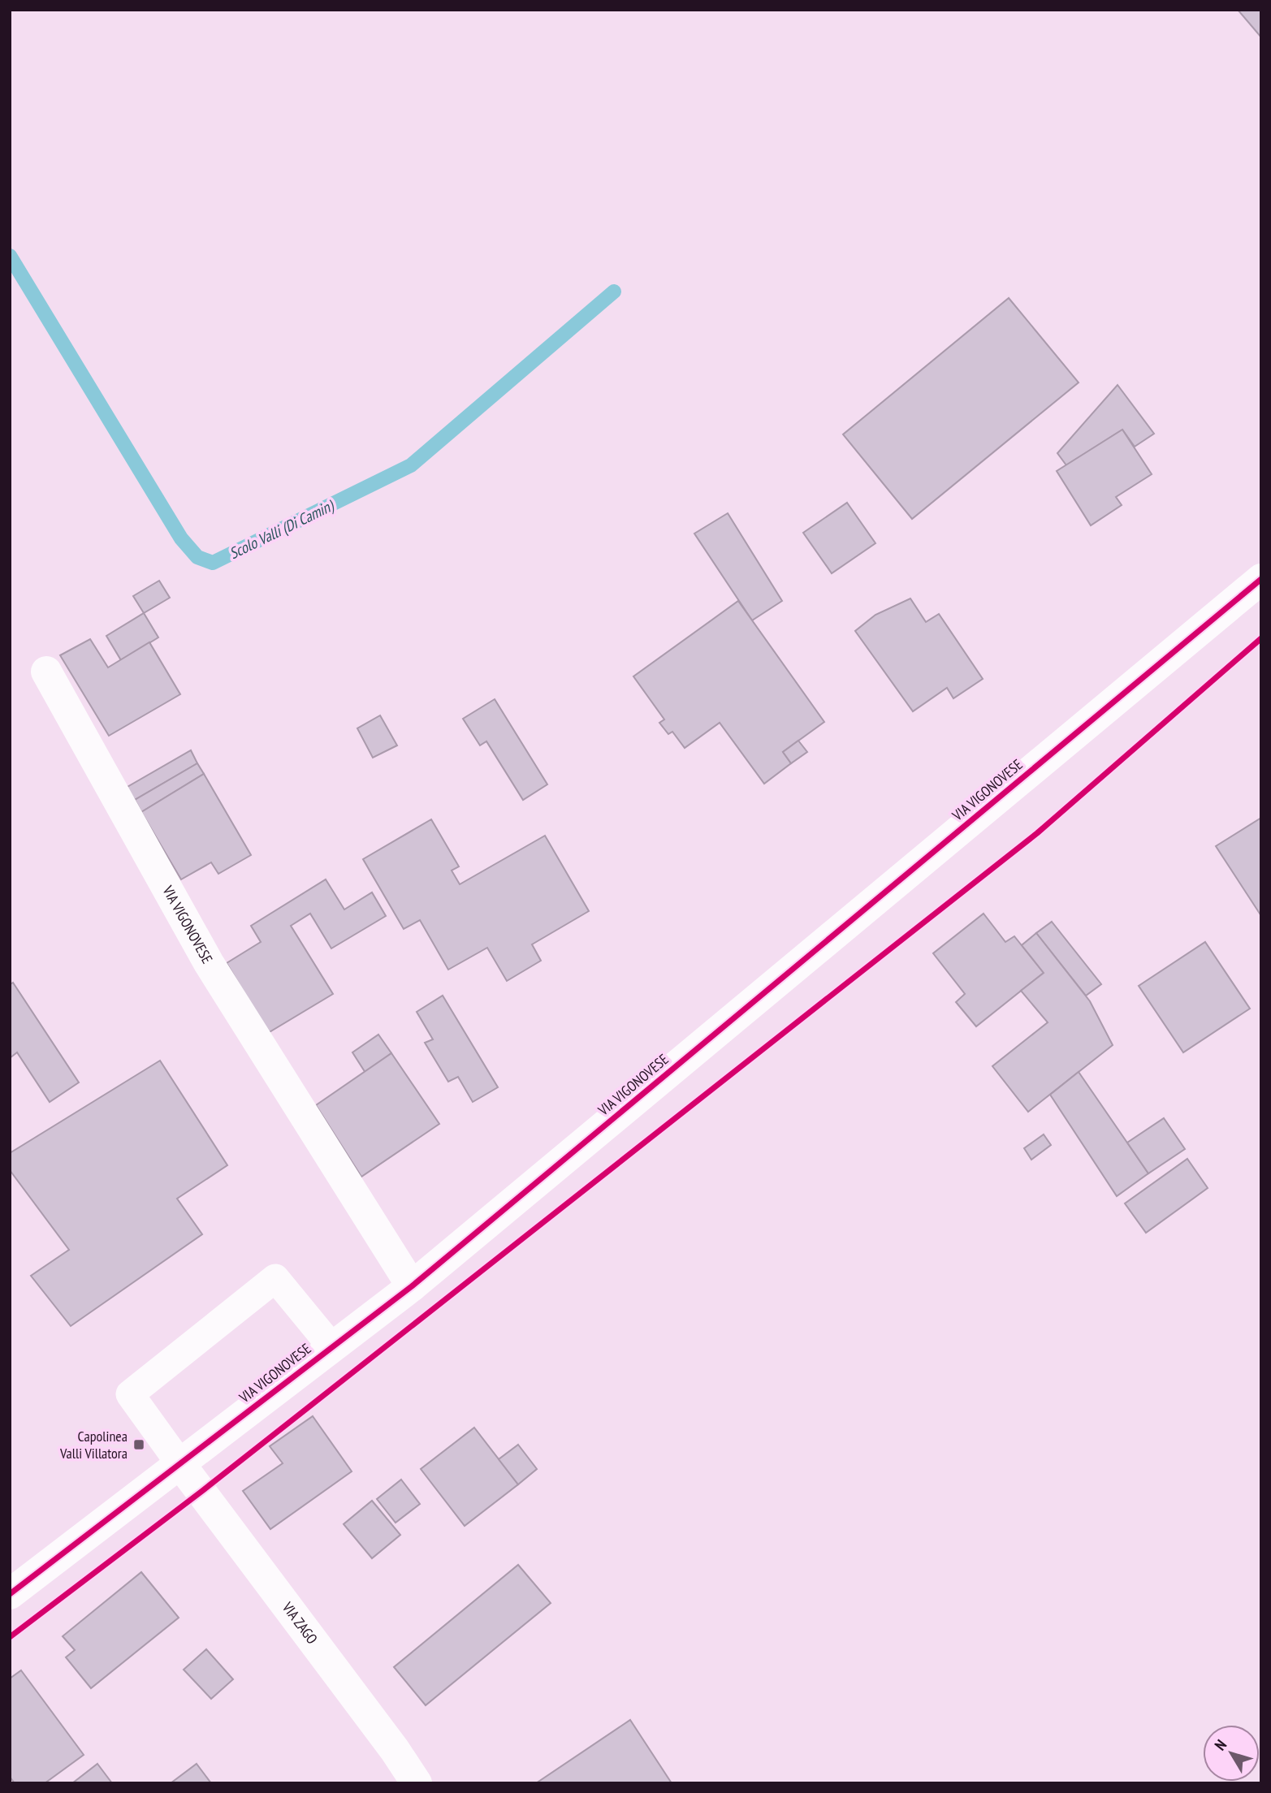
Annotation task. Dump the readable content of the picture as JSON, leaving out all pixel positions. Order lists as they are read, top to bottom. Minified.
{"streets":{"main road":["VIA VIGONOVESE","VIA ZAGO"]},"crossings":[["VIA VIGONOVESE","VIA ZAGO"]],"water":["Scolo Valli (Di Camin)"],"places":{"transit":["Capolinea Valli Villatora"]},"north":"top left"}
